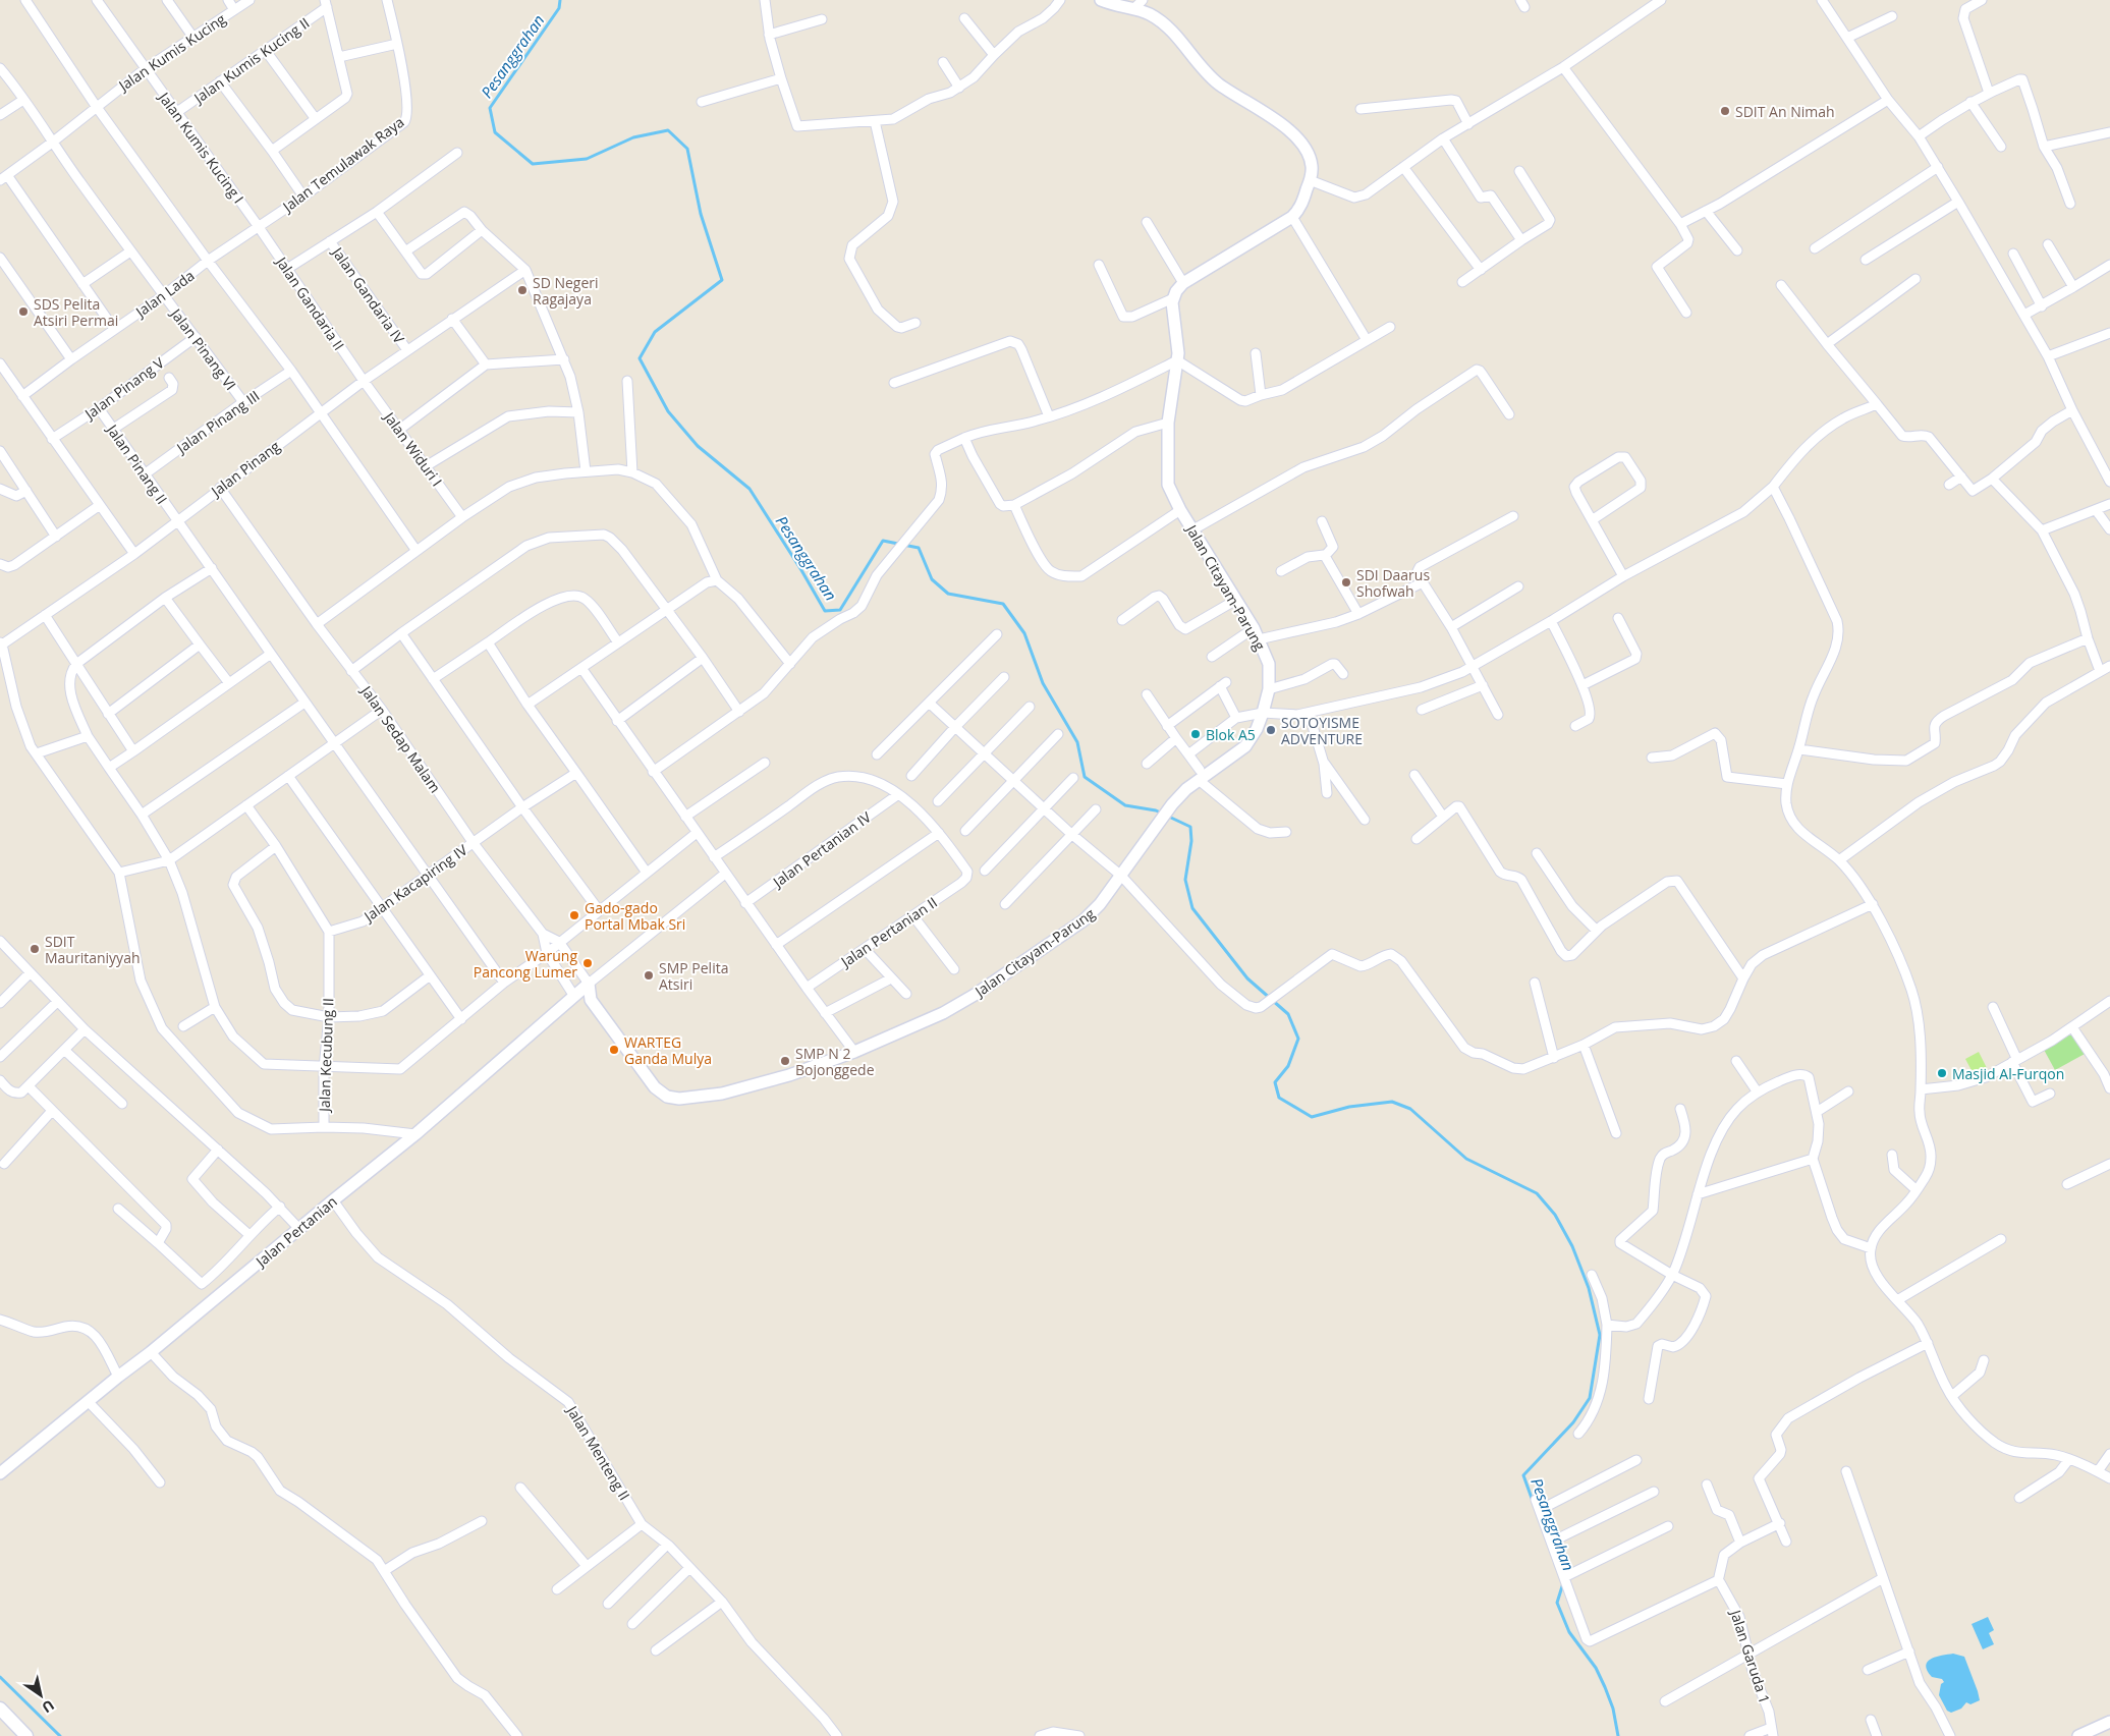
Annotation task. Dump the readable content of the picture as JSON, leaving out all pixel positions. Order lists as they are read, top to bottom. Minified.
{"streets":{"street":["Jalan Kumis Kucing","Jalan Kumis Kucing II","Jalan Kumis Kucing I","Jalan Temulawak Raya","Jalan Lada","Jalan Gandaria IV","Jalan Gandaria II","Jalan Pinang VI","Jalan Pinang V","Jalan Pinang III","Jalan Widuri I","Jalan Pinang II","Jalan Pinang","Jalan Citayam-Parung","Jalan Sedap Malam","Jalan Pertanian IV","Jalan Kacapiring IV","Jalan Pertanian II","Jalan Kecubung II","Jalan Pertanian","Jalan Menteng II","Jalan Garuda 1"]},"crossings":[["Jalan Kumis Kucing","Jalan Kumis Kucing I"],["Jalan Kumis Kucing","Jalan Pinang VI"],["Jalan Kumis Kucing II","Jalan Kumis Kucing I"],["Jalan Kumis Kucing I","Jalan Temulawak Raya"],["Jalan Kumis Kucing I","Jalan Gandaria II"],["Jalan Temulawak Raya","Jalan Lada"],["Jalan Temulawak Raya","Jalan Gandaria II"],["Jalan Lada","Jalan Pinang VI"],["Jalan Gandaria IV","Jalan Pinang"],["Jalan Gandaria II","Jalan Widuri I"],["Jalan Gandaria II","Jalan Pinang"],["Jalan Pinang VI","Jalan Pinang V"],["Jalan Pinang VI","Jalan Pinang III"],["Jalan Pinang V","Jalan Pinang II"],["Jalan Pinang III","Jalan Pinang II"],["Jalan Widuri I","Jalan Pinang"],["Jalan Pinang II","Jalan Pinang"],["Jalan Pinang II","Jalan Kacapiring IV"],["Jalan Pinang","Jalan Sedap Malam"],["Jalan Citayam-Parung","Jalan Pertanian"],["Jalan Sedap Malam","Jalan Kacapiring IV"],["Jalan Sedap Malam","Jalan Pertanian"],["Jalan Kacapiring IV","Jalan Kecubung II"],["Jalan Pertanian","Jalan Menteng II"]],"water":["Pesanggrahan"],"places":["SDIT An Nimah","SD Negeri Ragajaya","SDS Pelita Atsiri Permai","SDI Daarus Shofwah","SOTOYISME ADVENTURE","Blok A5","Gado-gado Portal Mbak Sri","SDIT Mauritaniyyah","Warung Pancong Lumer","SMP Pelita Atsiri","WARTEG Ganda Mulya","SMP N 2 Bojonggede","Masjid Al-Furqon"],"north":"bottom right"}
